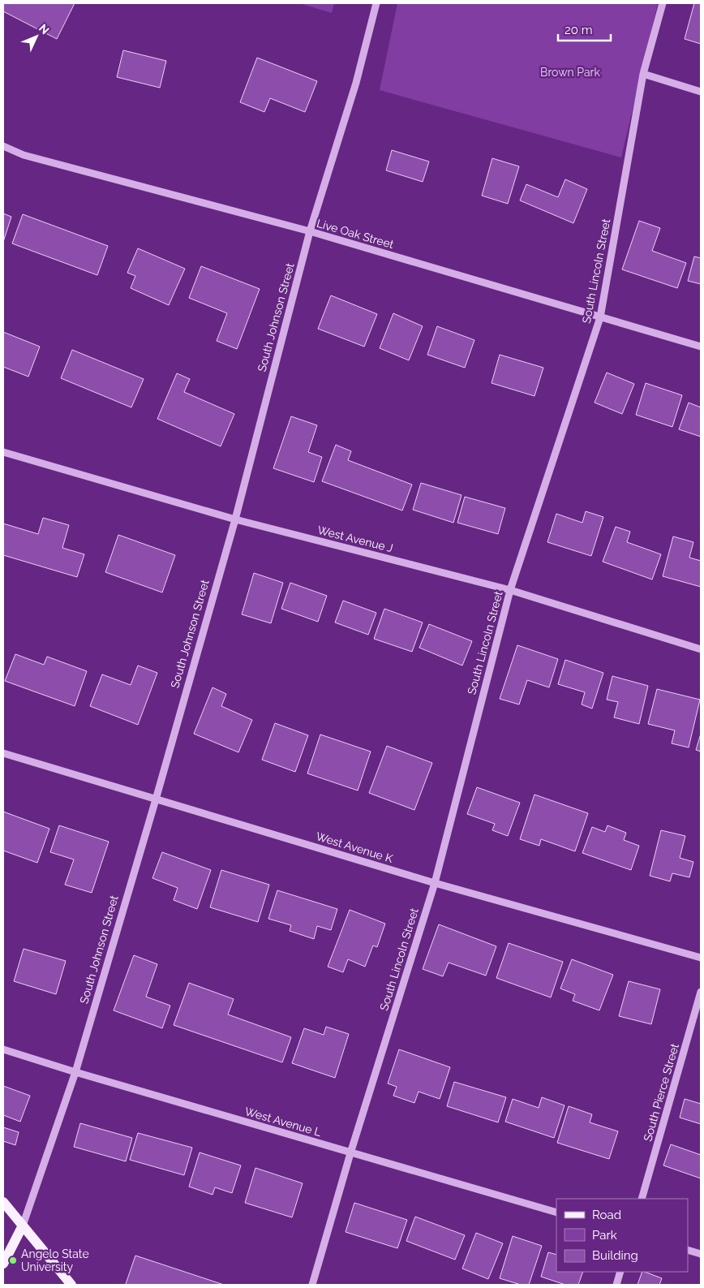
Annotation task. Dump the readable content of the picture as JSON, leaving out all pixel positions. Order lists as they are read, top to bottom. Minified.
{"streets":{"main road":["South Johnson Street"],"street":["Live Oak Street","South Lincoln Street","West Avenue J","West Avenue K","South Pierce Street","West Avenue L"]},"crossings":[["Live Oak Street","South Lincoln Street"],["Live Oak Street","South Johnson Street"],["South Lincoln Street","West Avenue J"],["South Lincoln Street","West Avenue K"],["South Lincoln Street","West Avenue L"],["South Johnson Street","West Avenue J"],["South Johnson Street","West Avenue K"],["South Johnson Street","West Avenue L"]],"parks":["Brown Park"],"places":["Angelo State University"],"legend":["Road","Park","Building"],"scale_bar":"20 m","north":"top right"}
